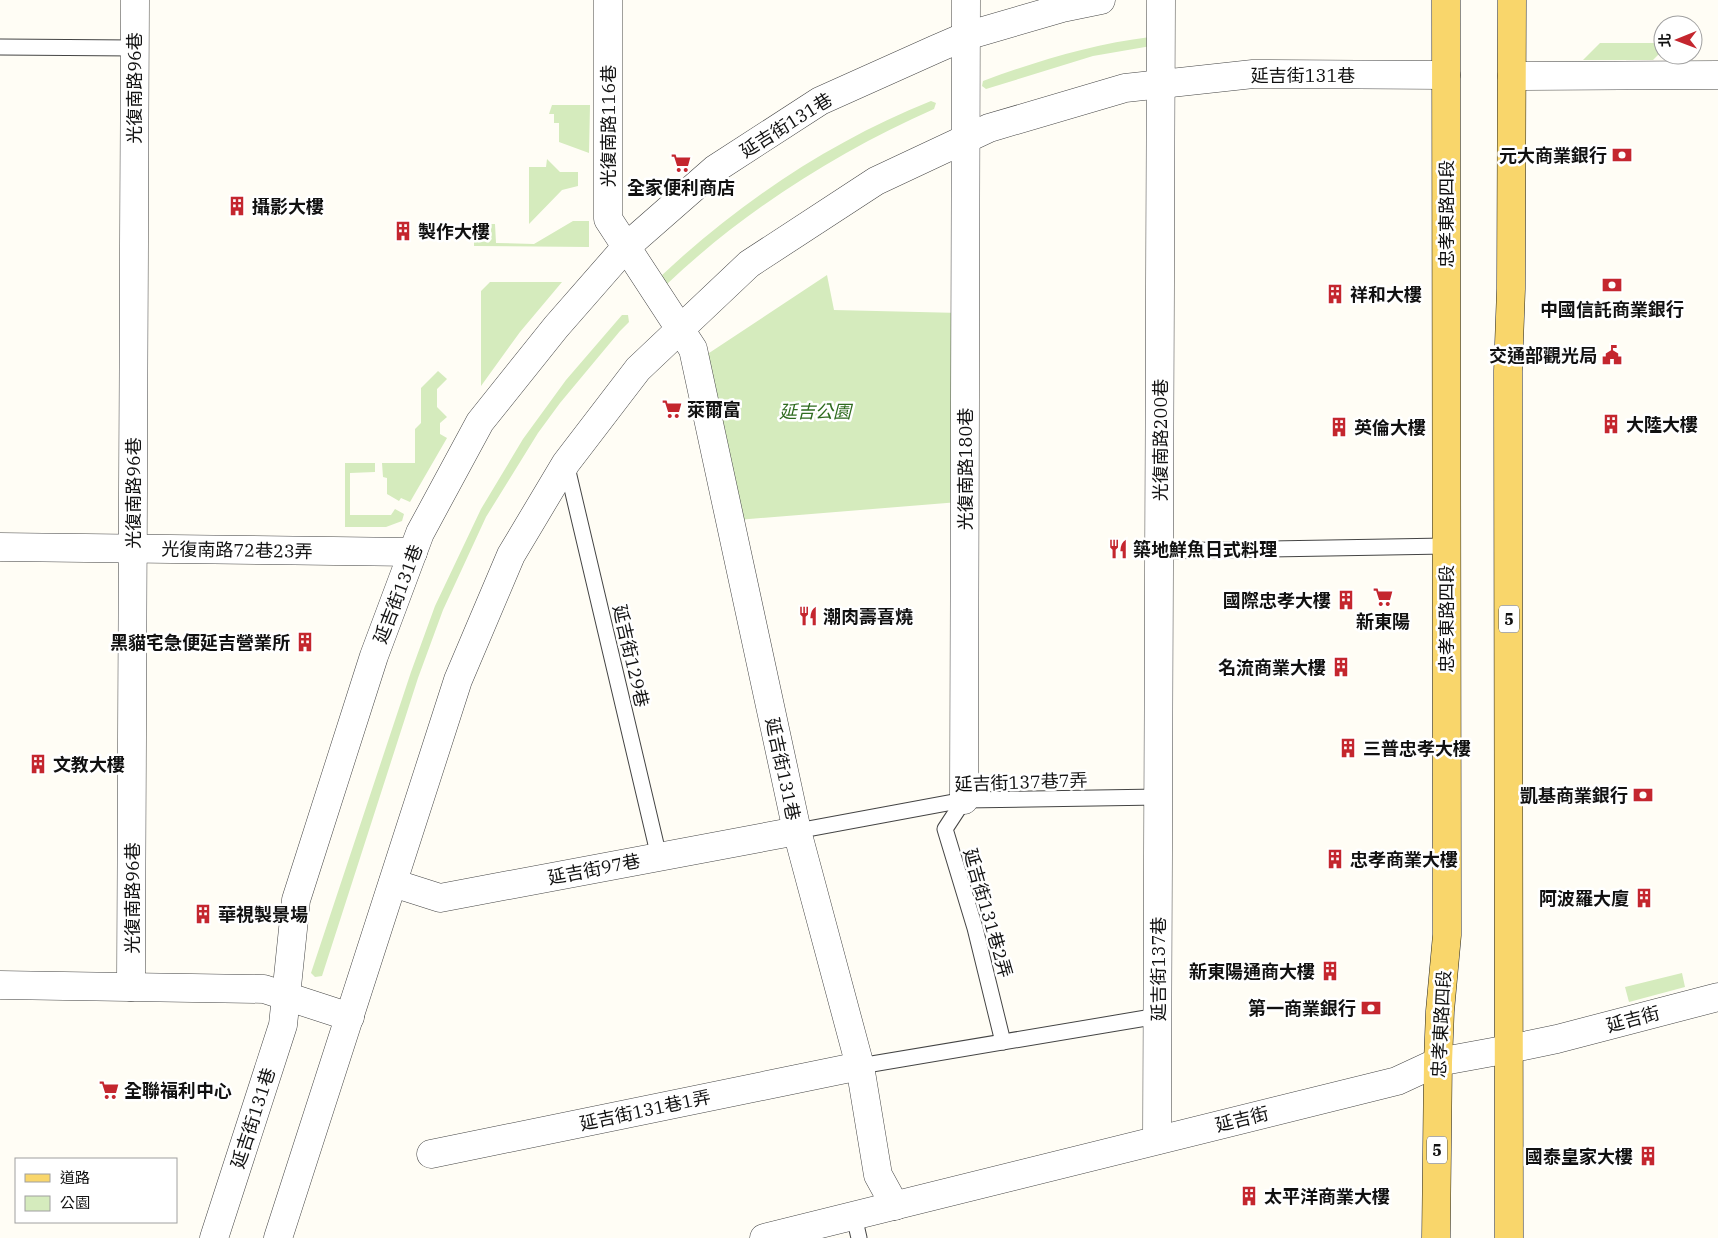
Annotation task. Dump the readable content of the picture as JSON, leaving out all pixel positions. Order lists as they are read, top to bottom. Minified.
{"streets":{"main road":["忠孝東路四段","5"],"street":["延吉街131巷","光復南路96巷","光復南路116巷","光復南路200巷","光復南路180巷","光復南路72巷23弄","延吉街97巷","延吉街137巷","延吉街","延吉街131巷1弄"],"lane":["延吉街129巷","延吉街137巷7弄","延吉街131巷2弄"]},"crossings":[["延吉街131巷","光復南路116巷"],["延吉街131巷","忠孝東路四段"],["延吉街131巷","光復南路200巷"],["延吉街131巷","光復南路180巷"],["延吉街131巷","光復南路72巷23弄"],["延吉街131巷","延吉街129巷"],["延吉街131巷","延吉街137巷7弄"],["延吉街131巷","延吉街97巷"],["延吉街131巷","延吉街"],["延吉街131巷","延吉街131巷1弄"],["光復南路96巷","光復南路72巷23弄"],["忠孝東路四段","延吉街"],["光復南路200巷","延吉街137巷7弄"],["光復南路200巷","延吉街137巷"],["光復南路180巷","延吉街137巷7弄"],["光復南路180巷","延吉街131巷2弄"],["5","延吉街"],["延吉街129巷","延吉街97巷"],["延吉街137巷7弄","延吉街97巷"],["延吉街137巷7弄","延吉街131巷2弄"],["延吉街137巷7弄","延吉街137巷"],["延吉街137巷","延吉街"]],"parks":["延吉公園"],"places":{"bank":["元大商業銀行","中國信託商業銀行","凱基商業銀行","第一商業銀行"],"supermarket":["全家便利商店","萊爾富","新東陽","全聯福利中心"],"building":["攝影大樓","製作大樓","祥和大樓","大陸大樓","英倫大樓","國際忠孝大樓","黑貓宅急便延吉營業所","名流商業大樓","三普忠孝大樓","文教大樓","忠孝商業大樓","阿波羅大廈","華視製景場","新東陽通商大樓","國泰皇家大樓","太平洋商業大樓"],"public building":["交通部觀光局"],"restaurant":["築地鮮魚日式料理","潮肉壽喜燒"]},"legend":["道路","公園"],"north":"left"}
